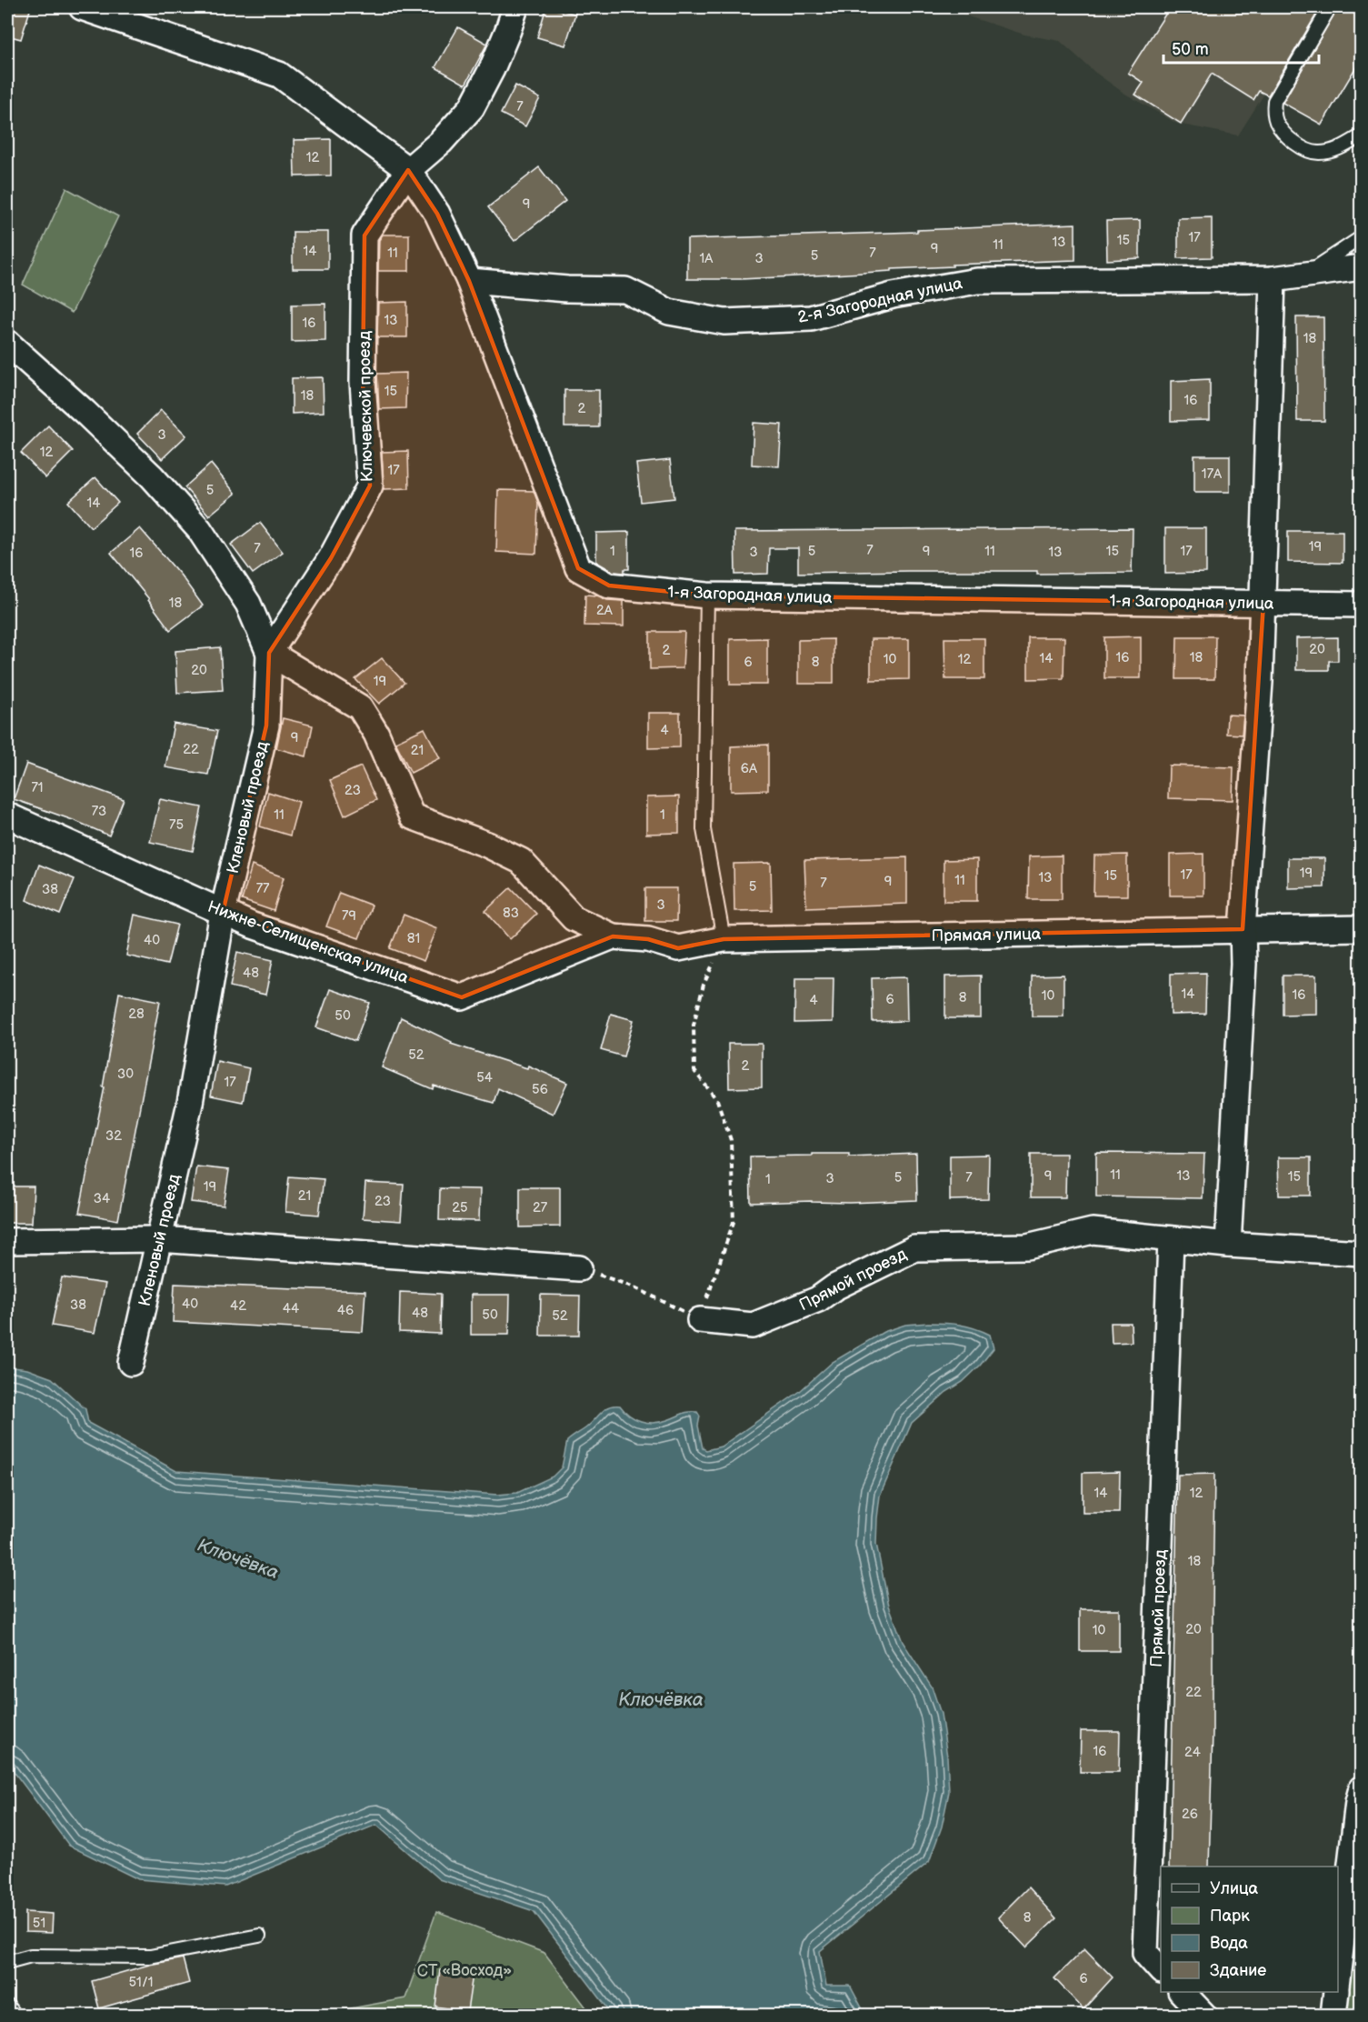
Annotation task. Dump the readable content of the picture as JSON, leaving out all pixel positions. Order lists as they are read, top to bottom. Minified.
{"streets":{"street":["2-я Загородная улица","Ключевской проезд","1-я Загородная улица","Кленовый проезд","Прямая улица","Нижне-Селищенская улица","Прямой проезд"]},"crossings":[["2-я Загородная улица","1-я Загородная улица"],["Ключевской проезд","1-я Загородная улица"],["Ключевской проезд","Кленовый проезд"],["Кленовый проезд","Нижне-Селищенская улица"],["Прямая улица","Нижне-Селищенская улица"]],"water":["Ключёвка"],"parks":["СТ «Восход»"],"house_numbers":["7","12","9","17","15","13","11","9","14","11","7","5","1А","3","13","16","18","15","18","16","2","3","12","17","17А","5","14","19","7","7","1","5","9","11","15","17","3","13","16","18","2А","20","2","16","18","14","10","12","6","8","20","19","4","9","22","21","6А","71","23","73","11","1","75","19","17","15","13","11","9","7","5","77","38","3","83","79","81","40","48","14","16","10","8","6","4","28","50","52","2","30","54","17","56","32","11","9","13","15","5","7","3","1","19","21","34","23","25","27","40","38","42","44","46","48","50","52","14","12","18","20","10","22","16","24","26","8","51","6","51/1"],"legend":["Улица","Парк","Вода","Здание"],"scale_bar":"50 m"}
